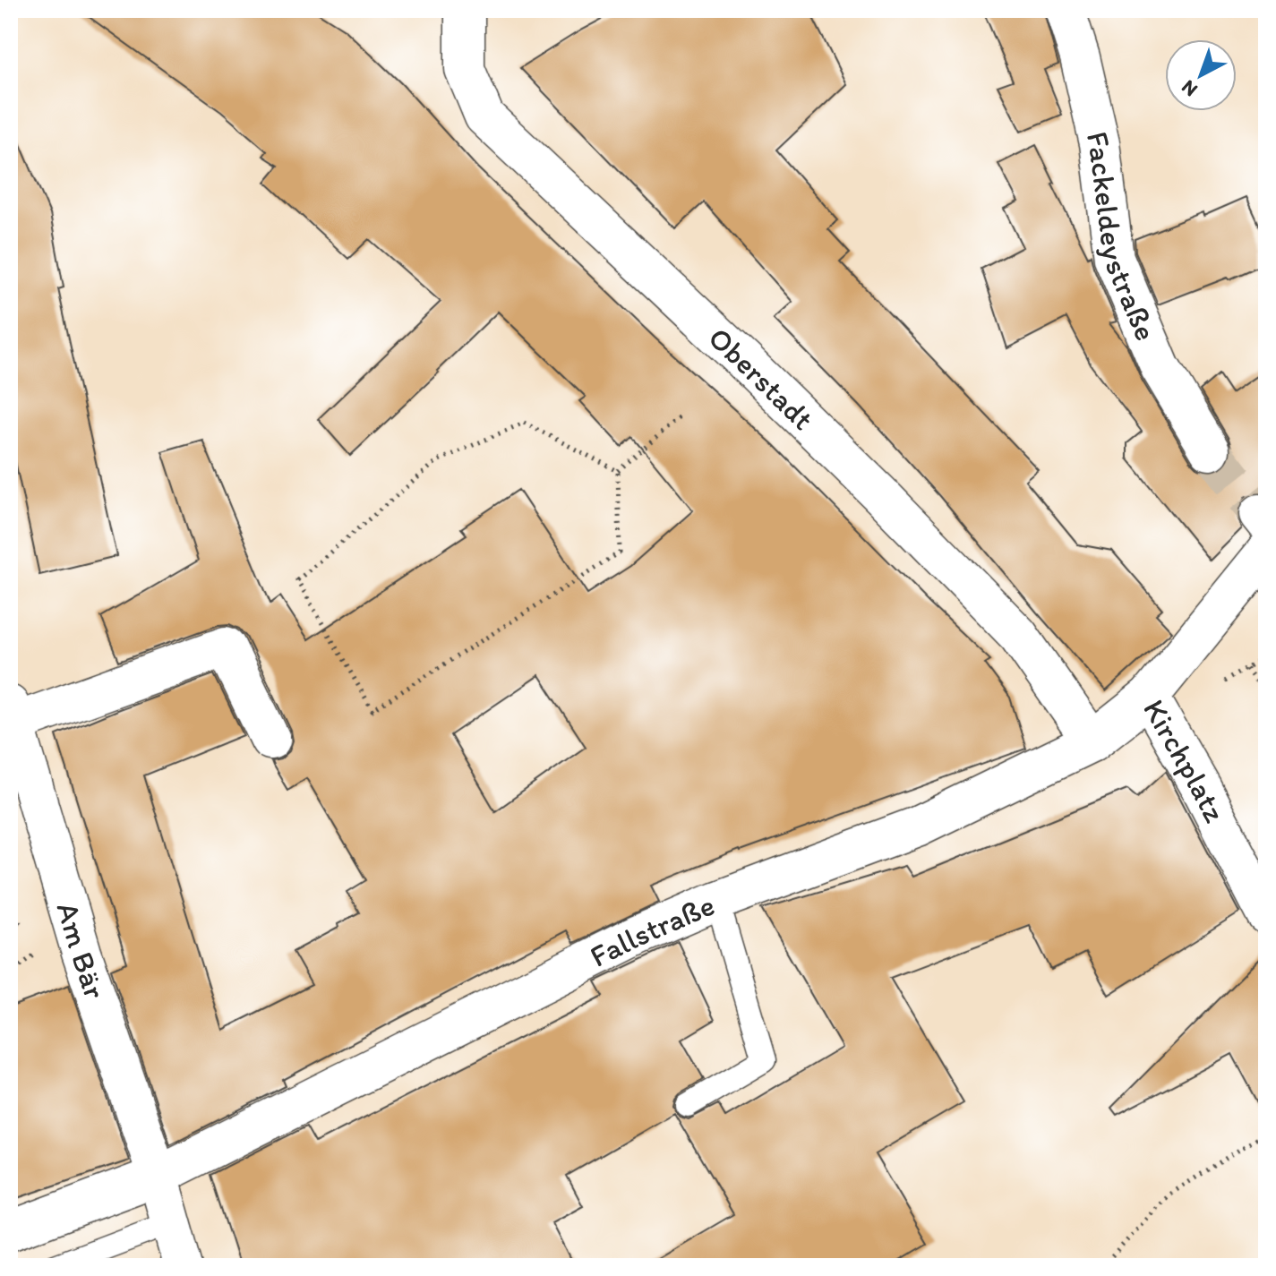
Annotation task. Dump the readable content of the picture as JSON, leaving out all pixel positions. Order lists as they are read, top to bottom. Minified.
{"streets":{"street":["Fackeldeystraße","Oberstadt","Kirchplatz","Fallstraße","Am Bär"]},"crossings":[["Oberstadt","Fallstraße"],["Kirchplatz","Fallstraße"],["Fallstraße","Am Bär"]],"north":"bottom left"}
